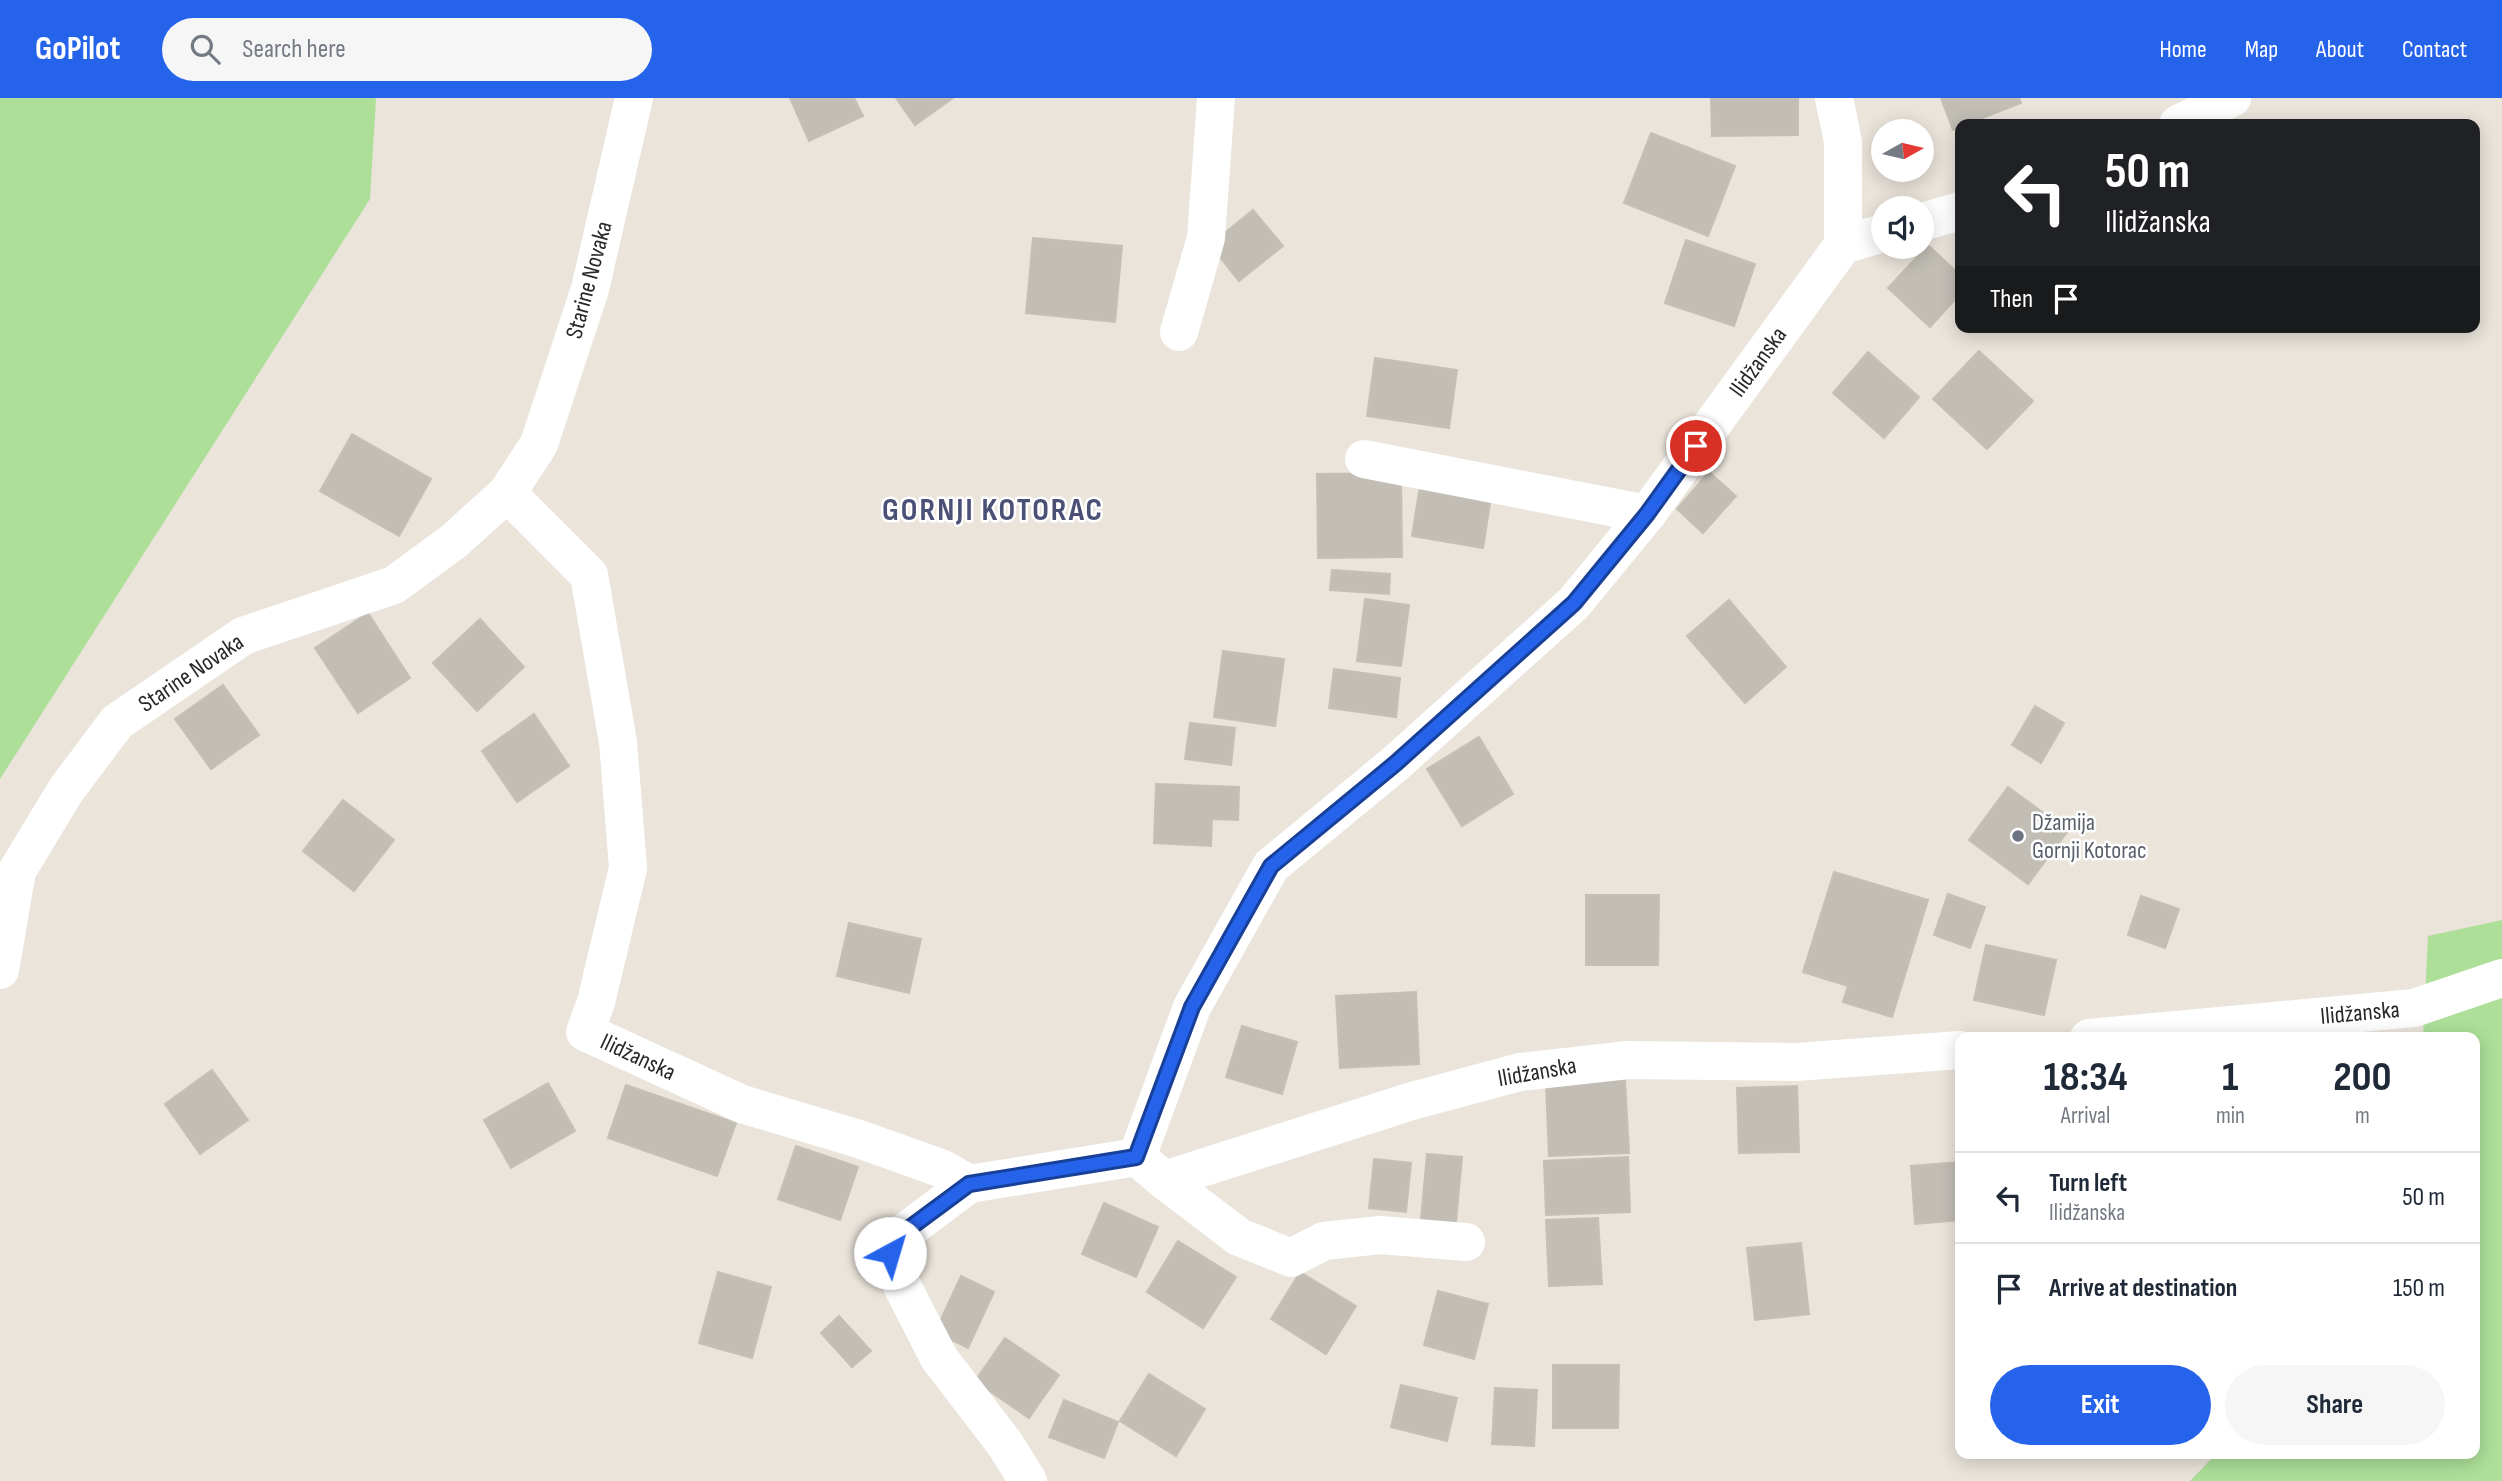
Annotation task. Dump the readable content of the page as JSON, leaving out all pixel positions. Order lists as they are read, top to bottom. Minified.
{"streets":{"street":["Starine Novaka","Ilidžanska"]},"crossings":[["Starine Novaka","Ilidžanska"]],"districts":["GORNJI KOTORAC"],"places":["Džamija Gornji Kotorac"],"north":"right","page":{"header":"GoPilot","search":"Search here","nav":["Home","Map","About","Contact"],"turn":["50 m","Ilidžanska"],"then":"Then","eta":["18:34","Arrival","1","min","200","m"],"list":[{"name":"Turn left","note":"Ilidžanska","value":"50 m"},{"name":"Arrive at destination","value":"150 m"}],"buttons":["Exit","Share"]}}
